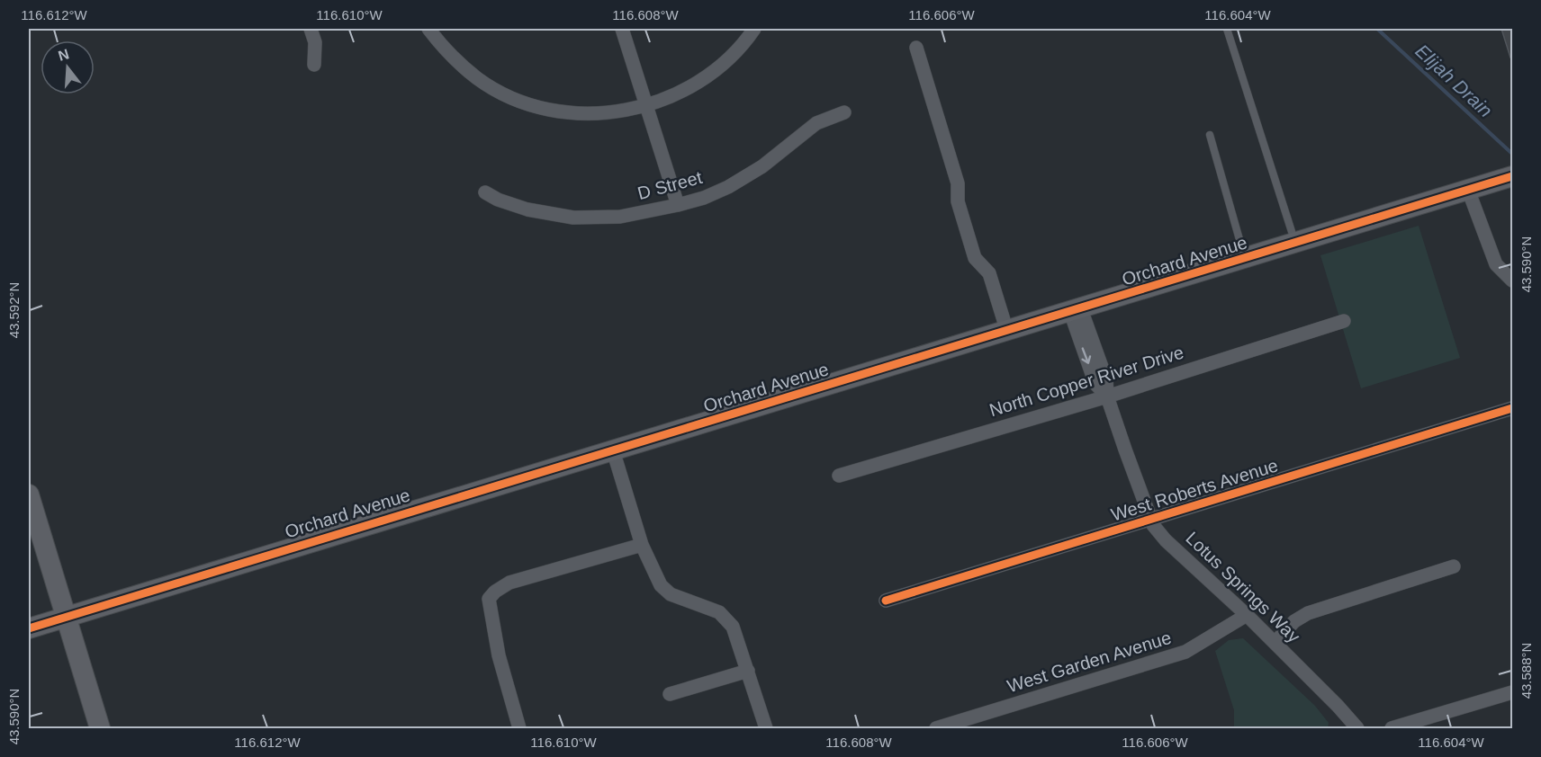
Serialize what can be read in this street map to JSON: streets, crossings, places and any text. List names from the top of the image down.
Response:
{
  "streets": {
    "street": [
      "D Street",
      "Orchard Avenue",
      "North Copper River Drive",
      "West Roberts Avenue",
      "Lotus Springs Way",
      "West Garden Avenue"
    ]
  },
  "crossings": [
    ["Orchard Avenue", "Lotus Springs Way"],
    ["North Copper River Drive", "Lotus Springs Way"],
    ["West Roberts Avenue", "Lotus Springs Way"],
    ["Lotus Springs Way", "West Garden Avenue"]
  ],
  "water": ["Elijah Drain"],
  "north": "top",
  "coordinates": [
    "116.612°W",
    "116.610°W",
    "116.608°W",
    "116.606°W",
    "116.604°W",
    "43.590°N",
    "43.592°N",
    "43.588°N"
  ]
}
